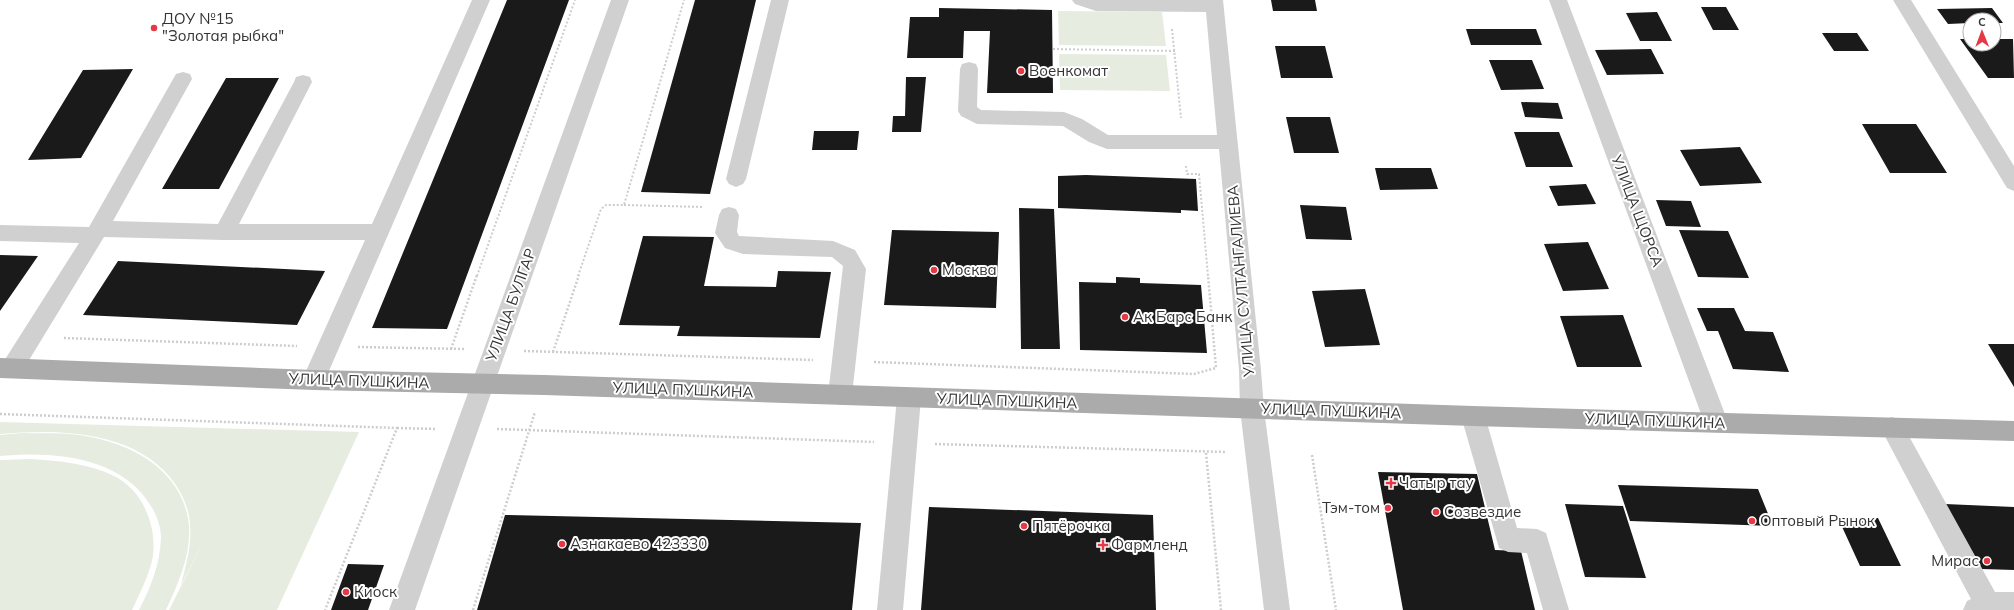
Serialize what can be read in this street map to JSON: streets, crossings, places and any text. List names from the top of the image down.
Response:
{
  "streets": {
    "main road": ["УЛИЦА ПУШКИНА"],
    "street": ["УЛИЦА ЩОРСА", "УЛИЦА СУЛТАНГАЛИЕВА", "УЛИЦА БУЛГАР"]
  },
  "crossings": [
    ["УЛИЦА ЩОРСА", "УЛИЦА ПУШКИНА"],
    ["УЛИЦА СУЛТАНГАЛИЕВА", "УЛИЦА ПУШКИНА"],
    ["УЛИЦА БУЛГАР", "УЛИЦА ПУШКИНА"]
  ],
  "places": {
    "other": [
      "ДОУ №15 \"Золотая рыбка\"",
      "Военкомат",
      "Москва",
      "Ак Барс Банк",
      "Тэм-том",
      "Созвездие",
      "Оптовый Рынок",
      "Пятёрочка",
      "Азнакаево 423330",
      "Мирас",
      "Киоск"
    ],
    "health": ["Чатыр тау", "Фармленд"]
  },
  "north": "top"
}
